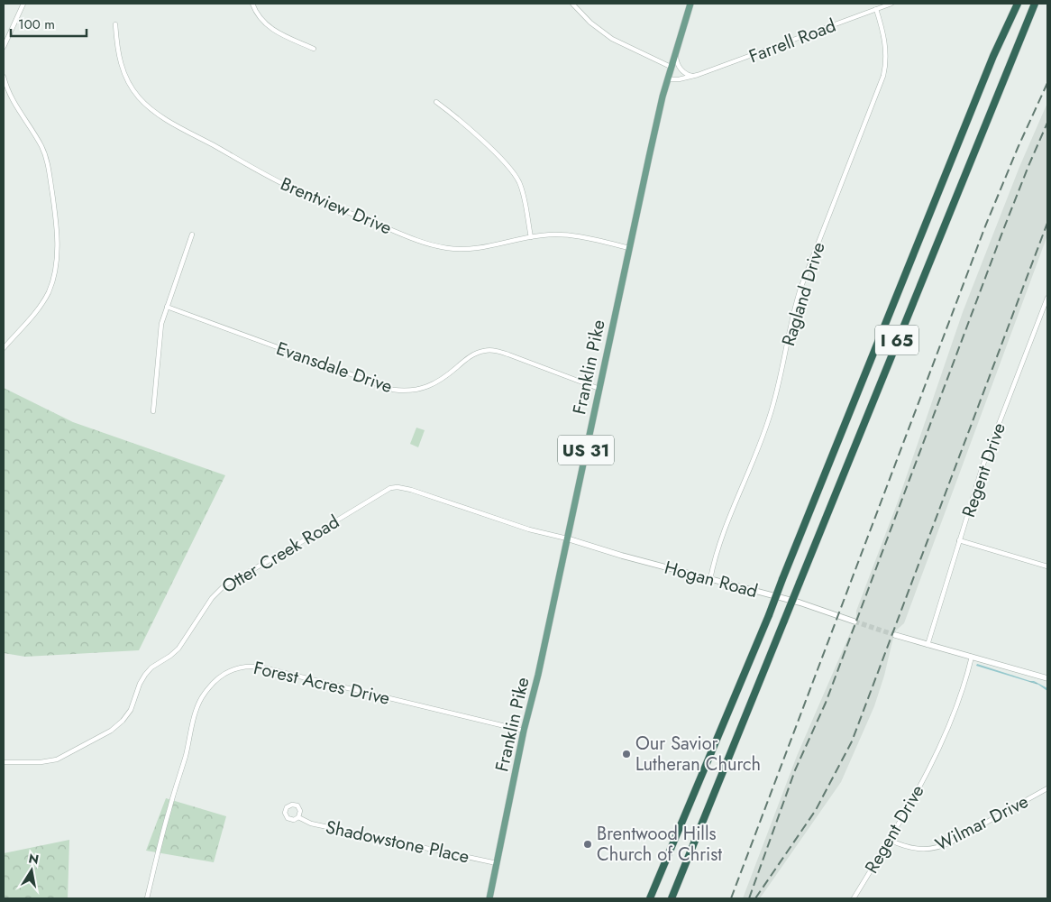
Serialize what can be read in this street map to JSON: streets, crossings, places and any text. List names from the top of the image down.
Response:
{
  "streets": {
    "highway": ["I 65"],
    "main road": ["Franklin Pike", "US 31"],
    "street": [
      "Farrell Road",
      "Brentview Drive",
      "Ragland Drive",
      "Evansdale Drive",
      "Regent Drive",
      "Otter Creek Road",
      "Hogan Road",
      "Forest Acres Drive",
      "Wilmar Drive",
      "Shadowstone Place"
    ]
  },
  "crossings": [
    ["Farrell Road", "Ragland Drive"],
    ["Farrell Road", "Franklin Pike"],
    ["Brentview Drive", "Franklin Pike"],
    ["Ragland Drive", "Hogan Road"],
    ["Evansdale Drive", "Franklin Pike"],
    ["Franklin Pike", "Otter Creek Road"],
    ["Franklin Pike", "Hogan Road"],
    ["Franklin Pike", "Forest Acres Drive"],
    ["Franklin Pike", "Shadowstone Place"],
    ["Regent Drive", "Wilmar Drive"],
    ["Otter Creek Road", "Hogan Road"]
  ],
  "places": ["Our Savior Lutheran Church", "Brentwood Hills Church of Christ"],
  "scale_bar": "100 m",
  "north": "top"
}
